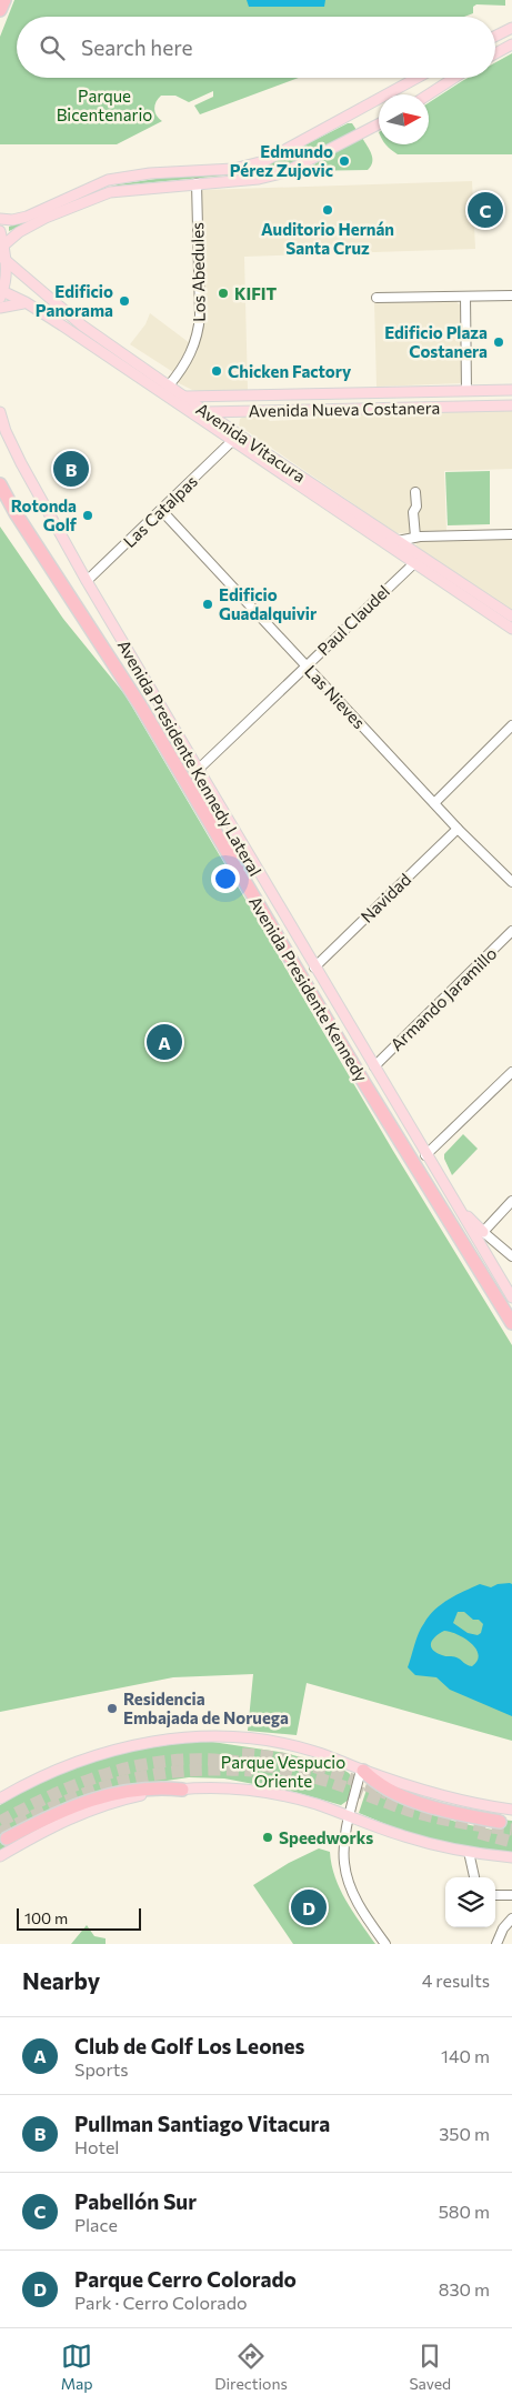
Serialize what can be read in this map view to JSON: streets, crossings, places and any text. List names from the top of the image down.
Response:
{
  "streets": {
    "highway": ["Avenida Presidente Kennedy"],
    "main road": ["Avenida Nueva Costanera", "Avenida Vitacura", "Avenida Presidente Kennedy Lateral"],
    "street": [
      "Los Abedules",
      "Las Catalpas",
      "Paul Claudel",
      "Las Nieves",
      "Navidad",
      "Armando Jaramillo"
    ]
  },
  "crossings": [
    ["Los Abedules", "Avenida Vitacura"],
    ["Avenida Nueva Costanera", "Avenida Vitacura"],
    ["Avenida Vitacura", "Las Catalpas"],
    ["Avenida Vitacura", "Paul Claudel"],
    ["Las Catalpas", "Las Nieves"],
    ["Las Catalpas", "Avenida Presidente Kennedy Lateral"],
    ["Paul Claudel", "Las Nieves"],
    ["Paul Claudel", "Avenida Presidente Kennedy Lateral"],
    ["Las Nieves", "Navidad"],
    ["Avenida Presidente Kennedy Lateral", "Navidad"],
    ["Avenida Presidente Kennedy Lateral", "Armando Jaramillo"]
  ],
  "parks": ["Parque Bicentenario", "Parque Vespucio Oriente"],
  "places": [
    "Edmundo Pérez Zujovic",
    "Auditorio Hernán Santa Cruz",
    "KIFIT",
    "Edificio Panorama",
    "Edificio Plaza Costanera",
    "Chicken Factory",
    "Rotonda Golf",
    "Edificio Guadalquivir",
    "Residencia Embajada de Noruega",
    "Speedworks"
  ],
  "scale_bar": "100 m",
  "north": "right",
  "page": {
    "search": "Search here",
    "pins": [
      "C",
      "B",
      "A",
      "D"
    ],
    "scale": "100 m",
    "heading": ["Nearby", "4 results"],
    "list": [
      {
        "mark": "A",
        "name": "Club de Golf Los Leones",
        "note": "Sports",
        "value": "140 m"
      },
      {
        "mark": "B",
        "name": "Pullman Santiago Vitacura",
        "note": "Hotel",
        "value": "350 m"
      },
      {
        "mark": "C",
        "name": "Pabellón Sur",
        "note": "Place",
        "value": "580 m"
      },
      {
        "mark": "D",
        "name": "Parque Cerro Colorado",
        "note": "Park · Cerro Colorado",
        "value": "830 m"
      }
    ],
    "nav": ["Map", "Directions", "Saved"]
  }
}
